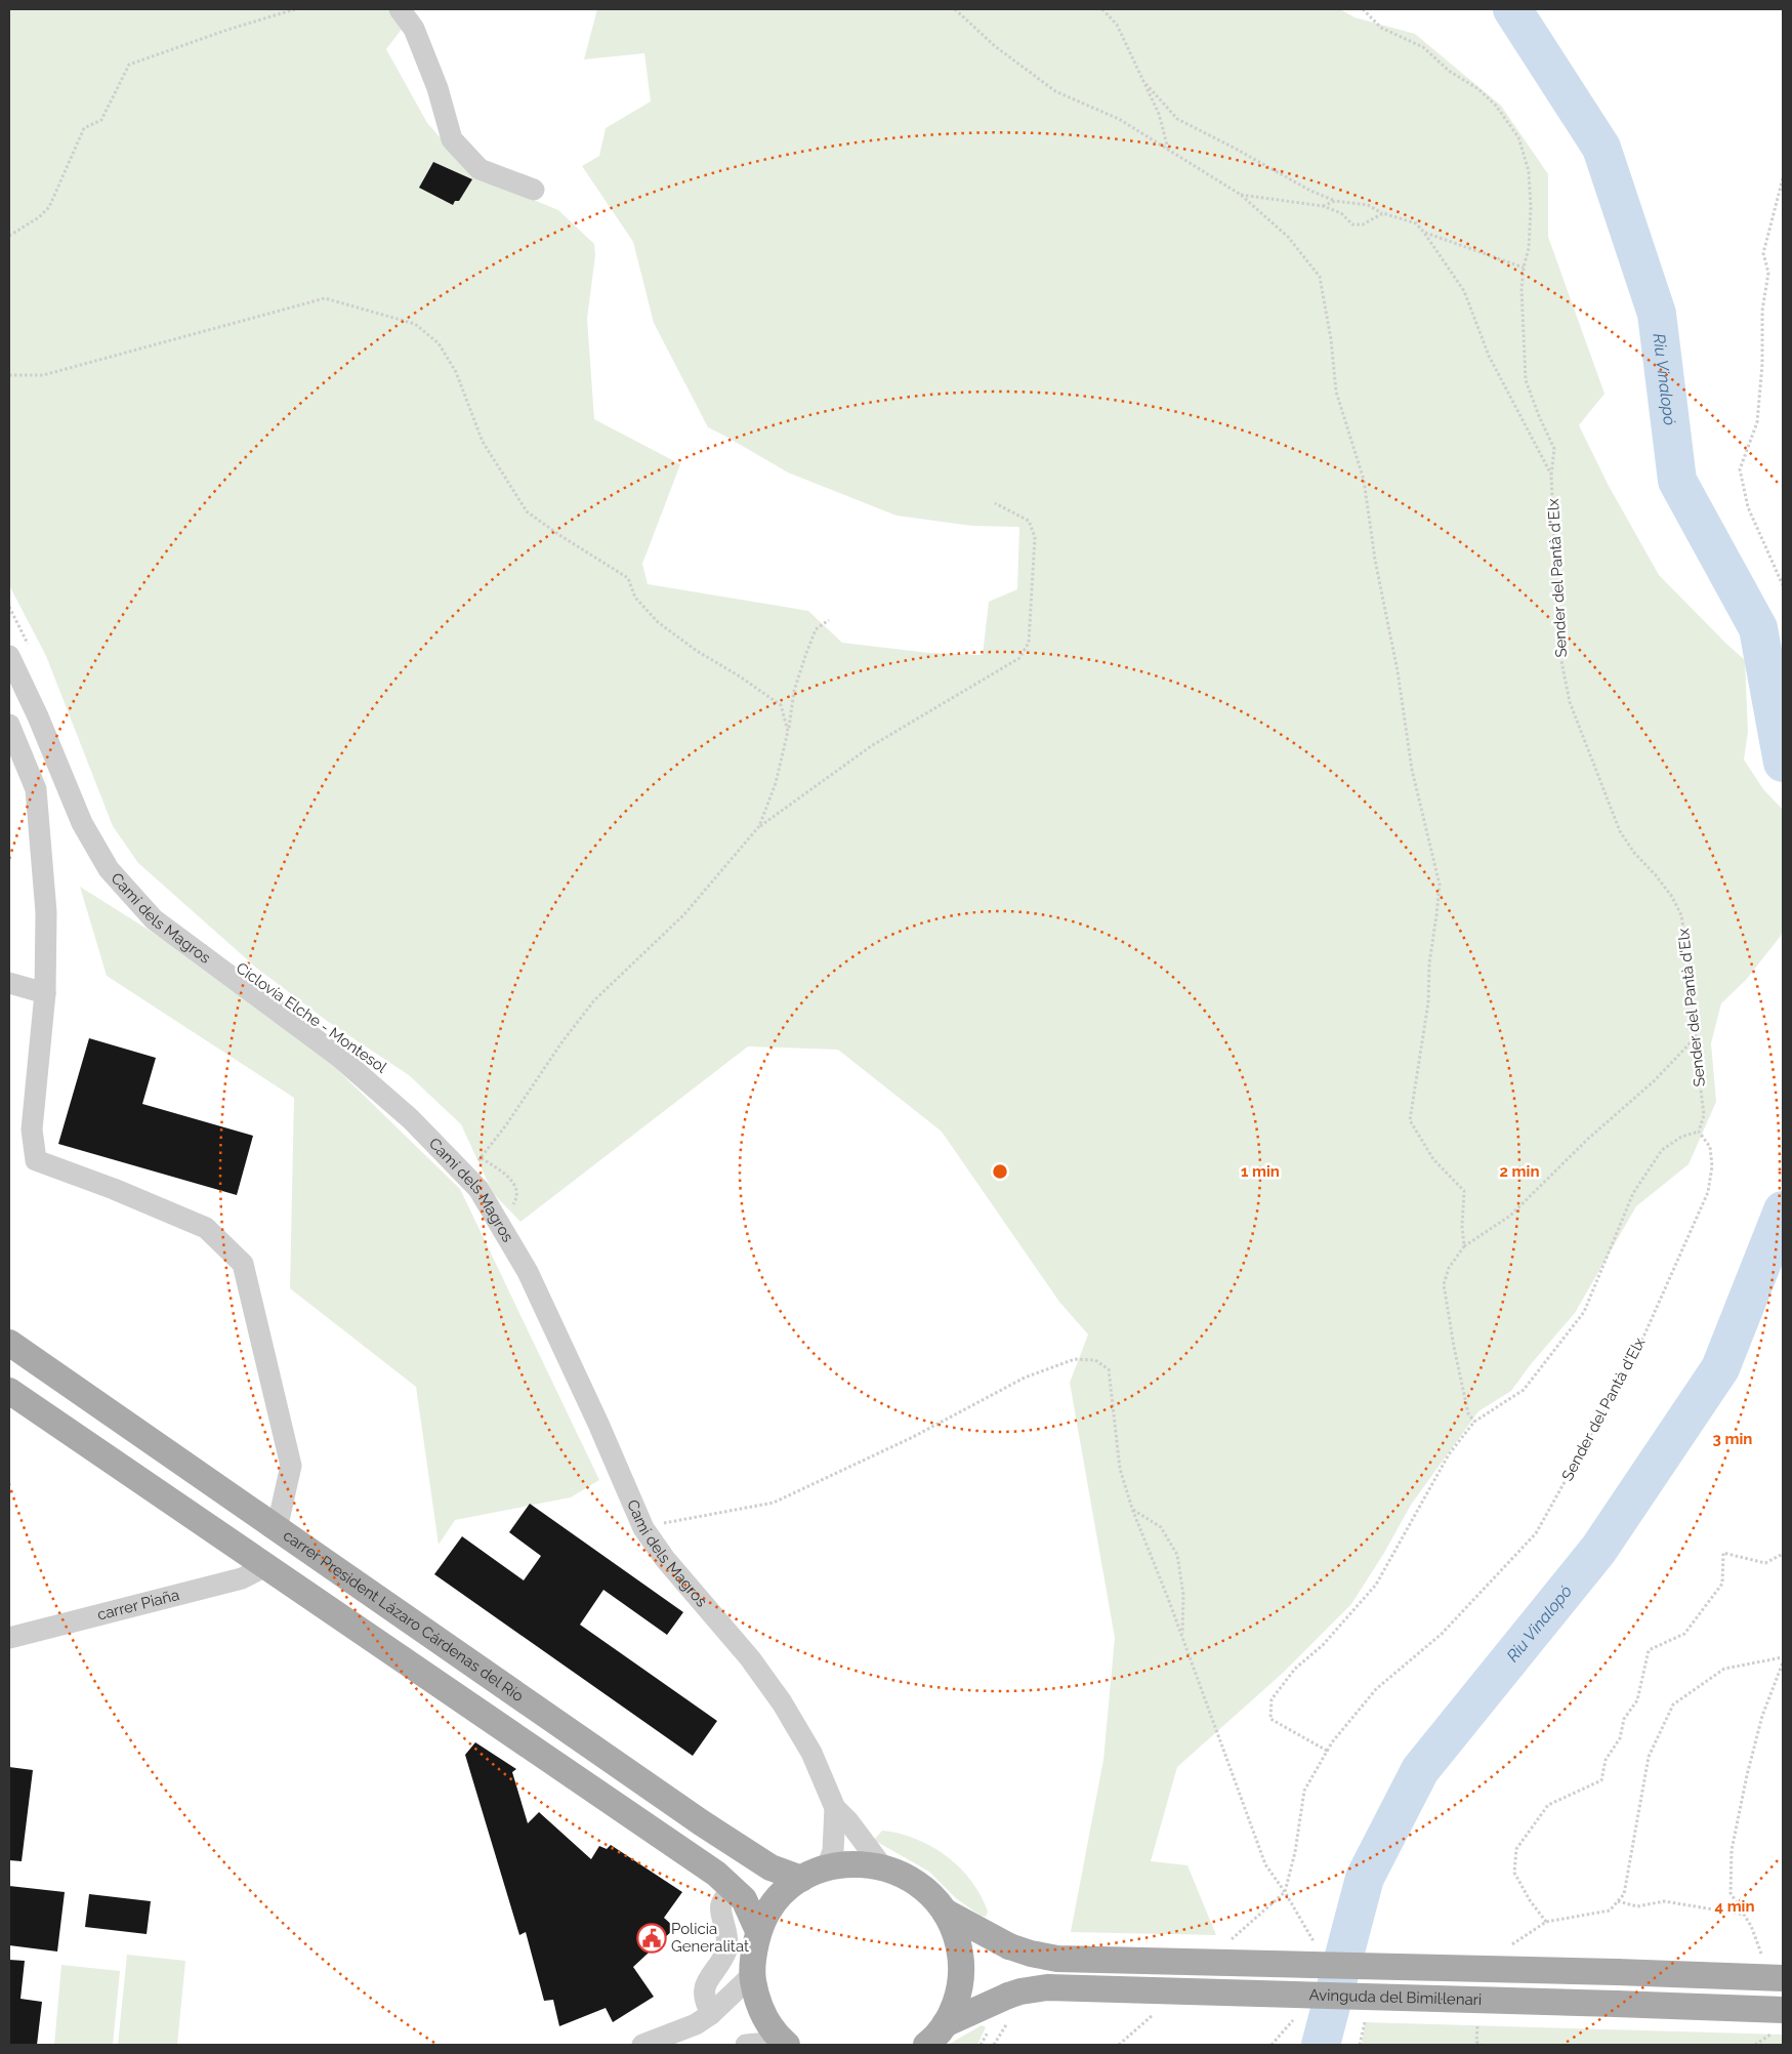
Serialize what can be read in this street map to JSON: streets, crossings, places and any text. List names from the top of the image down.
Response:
{
  "streets": {
    "main road": ["carrer President Lázaro Cárdenas del Río", "Avinguda del Bimil·lenari"],
    "street": ["Camí dels Magros", "carrer Piaña"],
    "path": ["Sender del Pantà d'Elx"]
  },
  "water": ["Riu Vinalopó"],
  "places": {
    "public building": ["Policia Generalitat"]
  },
  "rings": [
    "1 min",
    "2 min",
    "3 min",
    "4 min"
  ]
}
